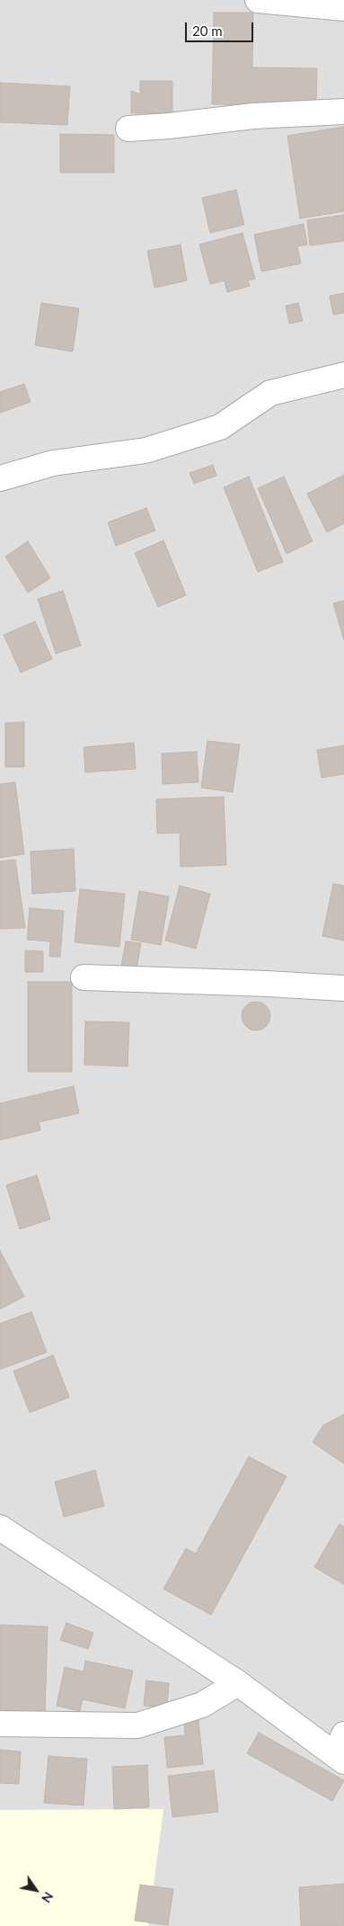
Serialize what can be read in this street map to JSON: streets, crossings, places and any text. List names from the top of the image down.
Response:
{
  "scale_bar": "20 m",
  "north": "bottom right"
}
